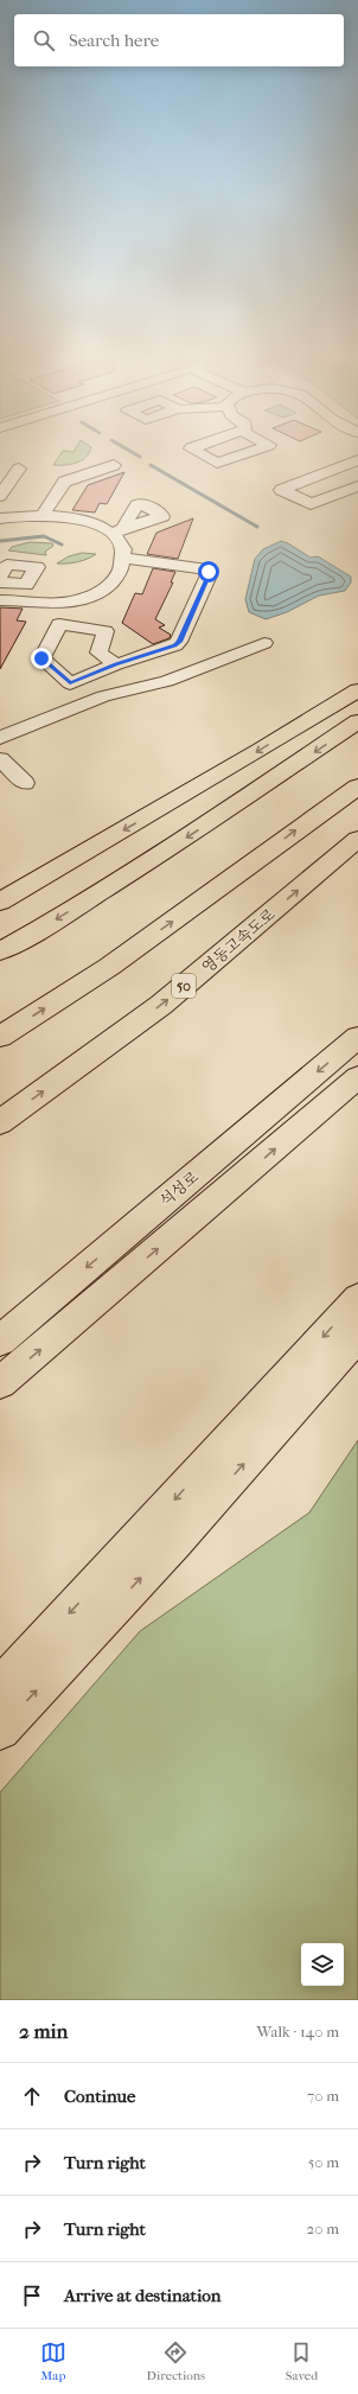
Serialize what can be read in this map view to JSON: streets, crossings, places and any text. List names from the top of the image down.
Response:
{
  "streets": {
    "highway": ["영동고속도로", "50", "석성로"]
  },
  "page": {
    "search": "Search here",
    "heading": ["2 min", "Walk · 140 m"],
    "list": [
      ["Continue", "70 m"],
      ["Turn right", "50 m"],
      ["Turn right", "20 m"],
      "Arrive at destination"
    ],
    "nav": ["Map", "Directions", "Saved"]
  }
}
